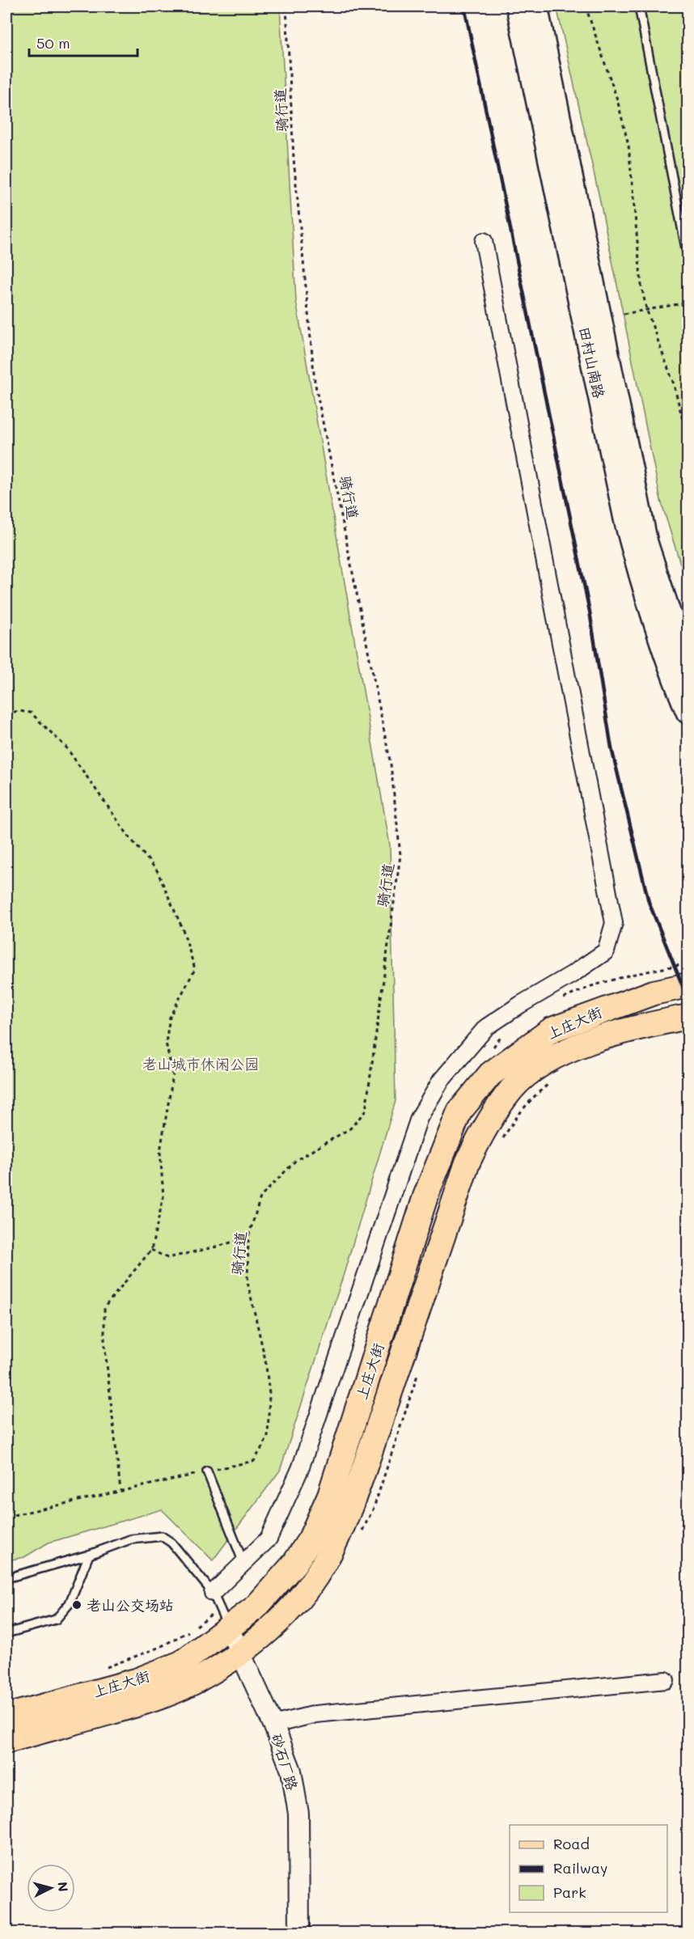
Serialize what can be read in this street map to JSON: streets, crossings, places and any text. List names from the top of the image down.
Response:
{
  "streets": {
    "main road": ["田村山南路", "上庄大街"],
    "street": ["砂石厂路"],
    "path": ["骑行道"]
  },
  "crossings": [
    ["上庄大街", "砂石厂路"]
  ],
  "parks": ["老山城市休闲公园"],
  "places": ["老山公交场站"],
  "legend": ["Road", "Railway", "Park"],
  "scale_bar": "50 m",
  "north": "right"
}
